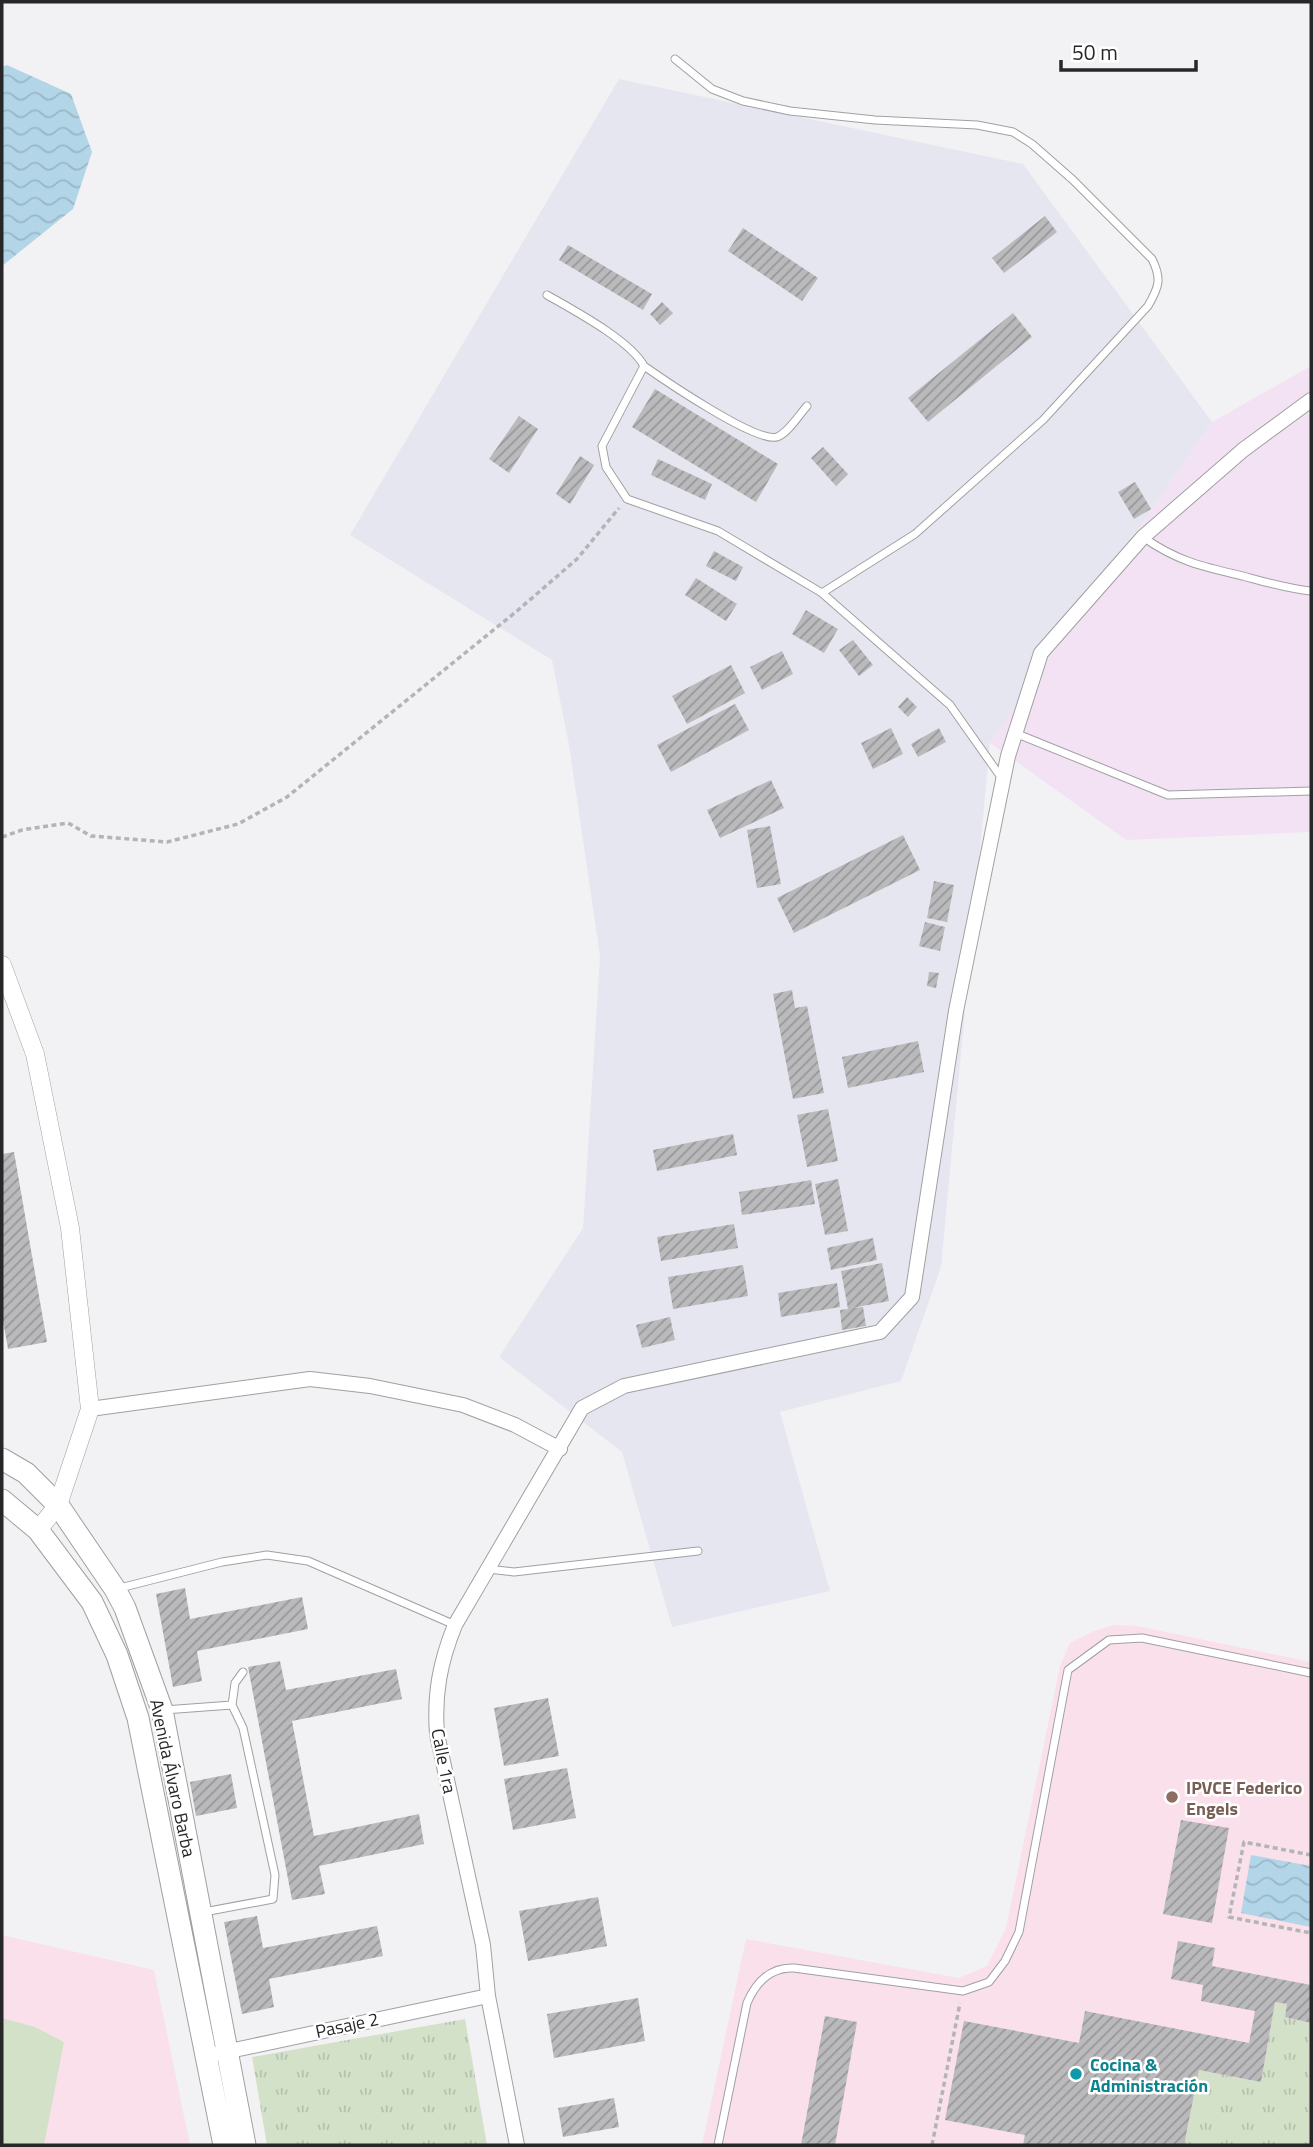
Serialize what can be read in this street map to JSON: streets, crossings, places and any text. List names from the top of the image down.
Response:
{
  "streets": {
    "main road": ["Avenida Álvaro Barba"],
    "street": ["Calle 1ra", "Pasaje 2"]
  },
  "crossings": [
    ["Calle 1ra", "Pasaje 2"],
    ["Avenida Álvaro Barba", "Pasaje 2"]
  ],
  "places": ["IPVCE Federico Engels", "Cocina & Administración"],
  "scale_bar": "50 m"
}
